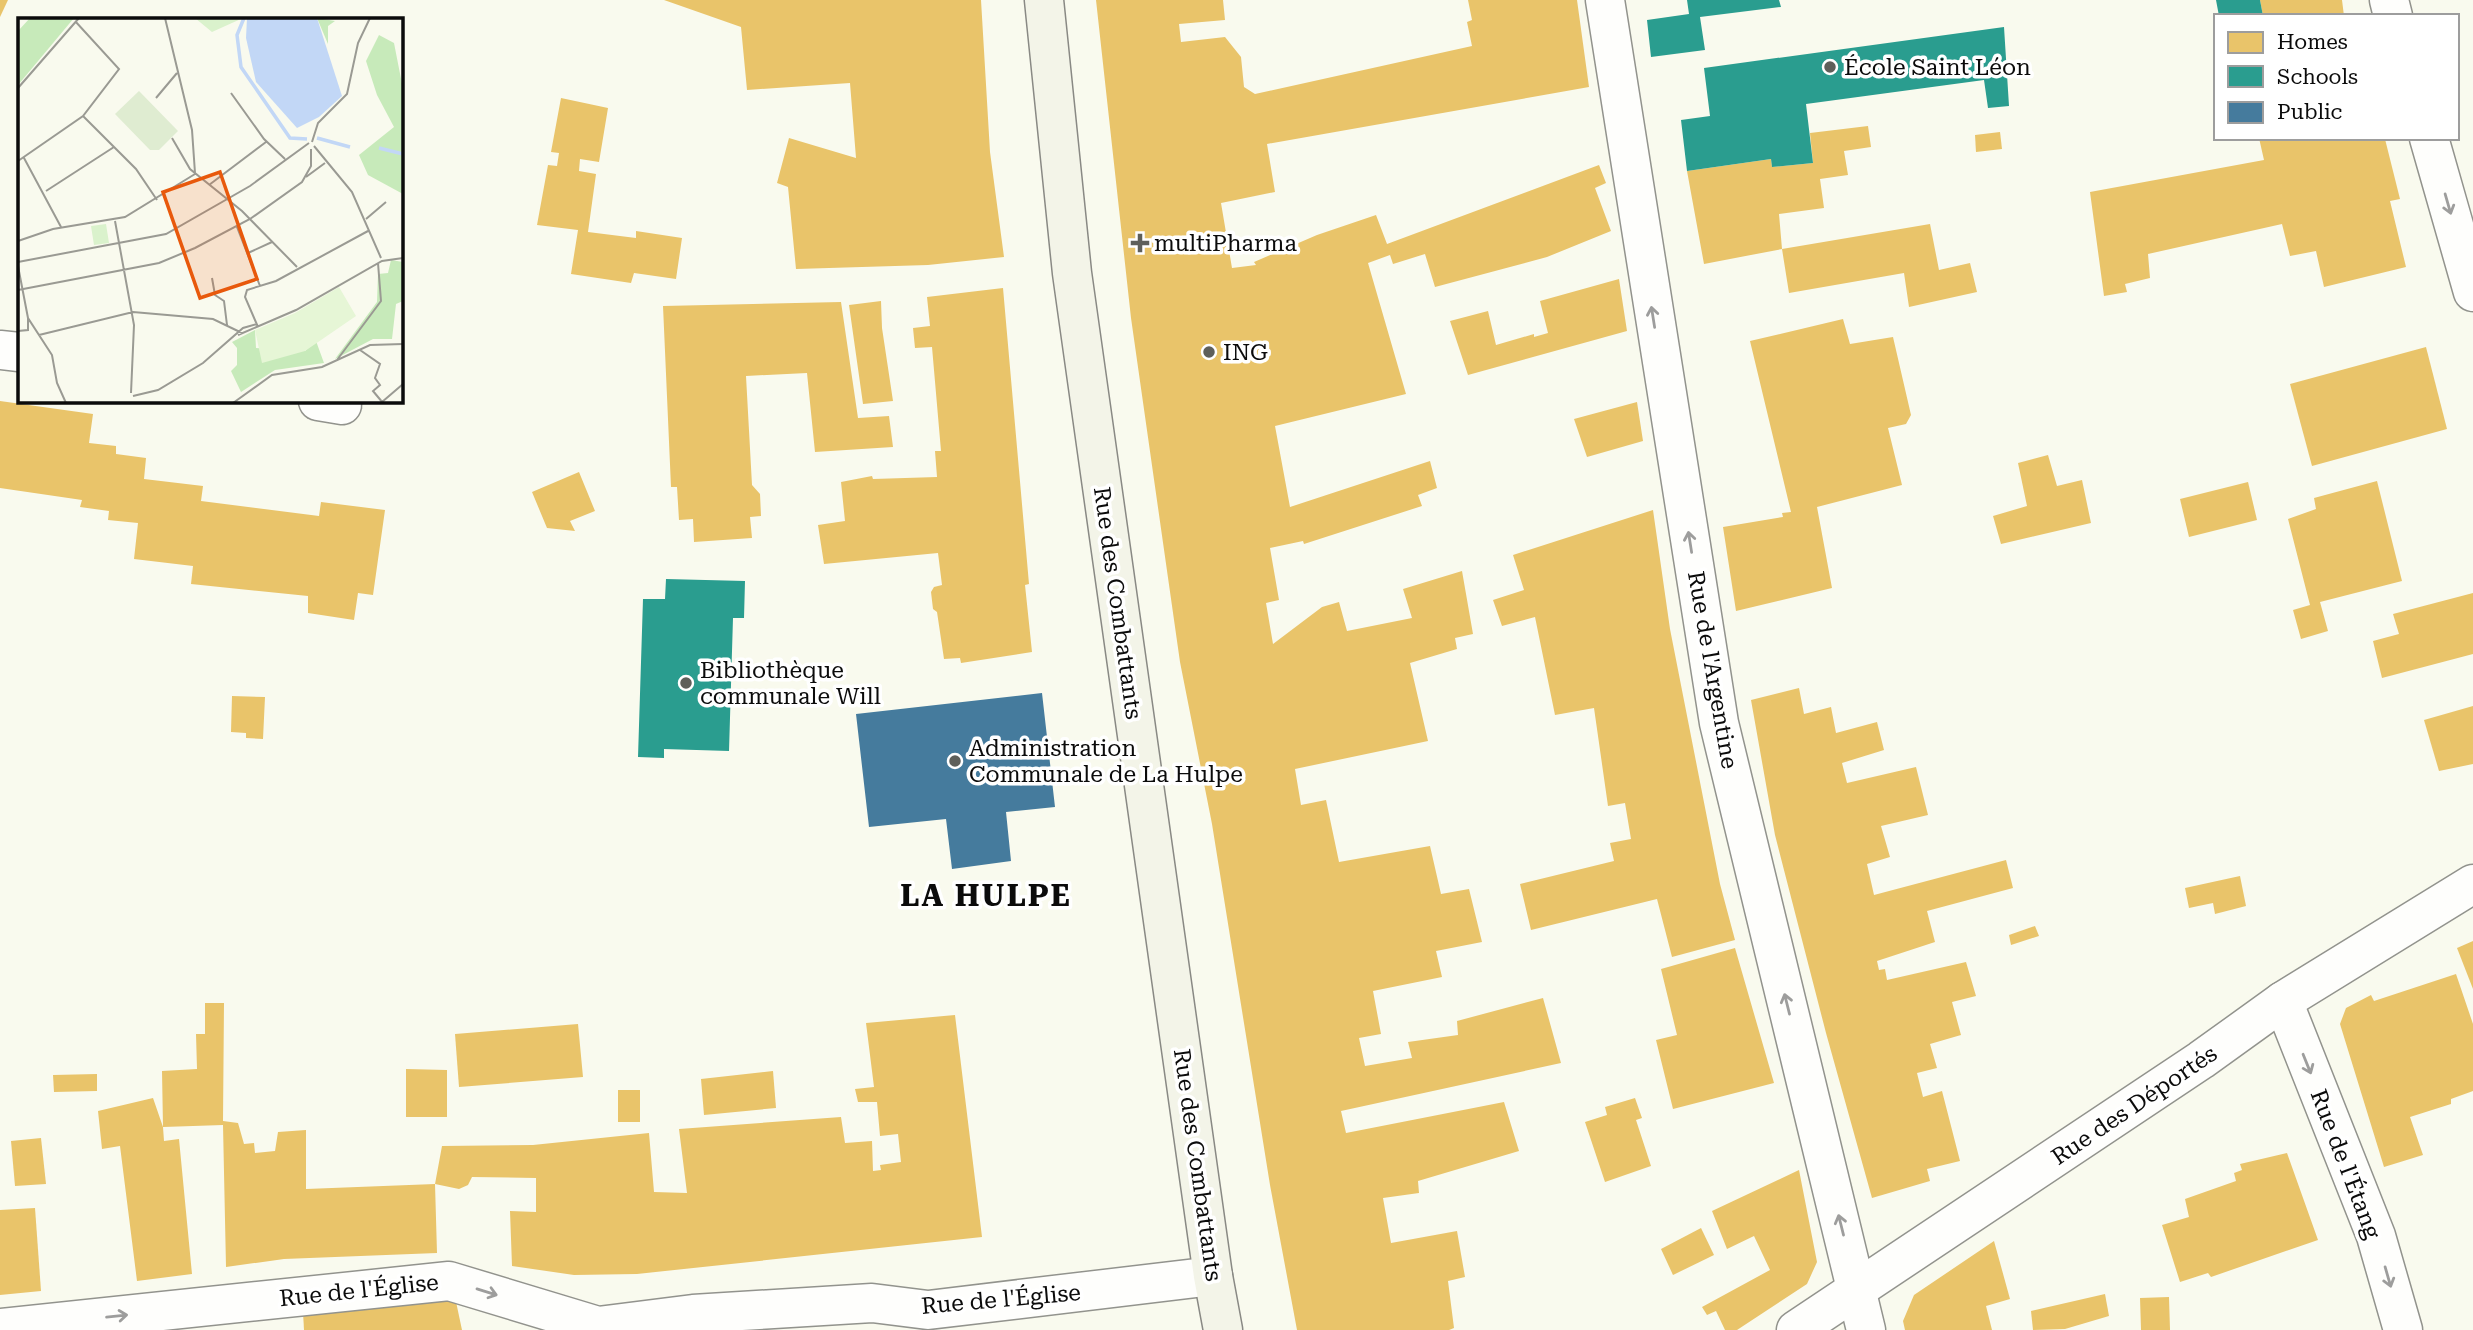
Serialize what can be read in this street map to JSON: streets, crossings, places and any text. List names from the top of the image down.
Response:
{
  "streets": {
    "main road": ["Rue des Combattants"],
    "street": [
      "Rue de l'Argentine",
      "Rue des Déportés",
      "Rue de l'Étang",
      "Rue de l'Église"
    ]
  },
  "crossings": [
    ["Rue des Combattants", "Rue de l'Église"],
    ["Rue de l'Argentine", "Rue des Déportés"],
    ["Rue des Déportés", "Rue de l'Étang"]
  ],
  "one_way": ["Rue de l'Argentine", "Rue de l'Étang", "Rue de l'Église"],
  "districts": ["LA HULPE"],
  "places": {
    "other": [
      "École Saint Léon",
      "ING",
      "Bibliothèque communale Will",
      "Administration Communale de La Hulpe"
    ],
    "health": ["multiPharma"]
  },
  "legend": ["Homes", "Schools", "Public"]
}
